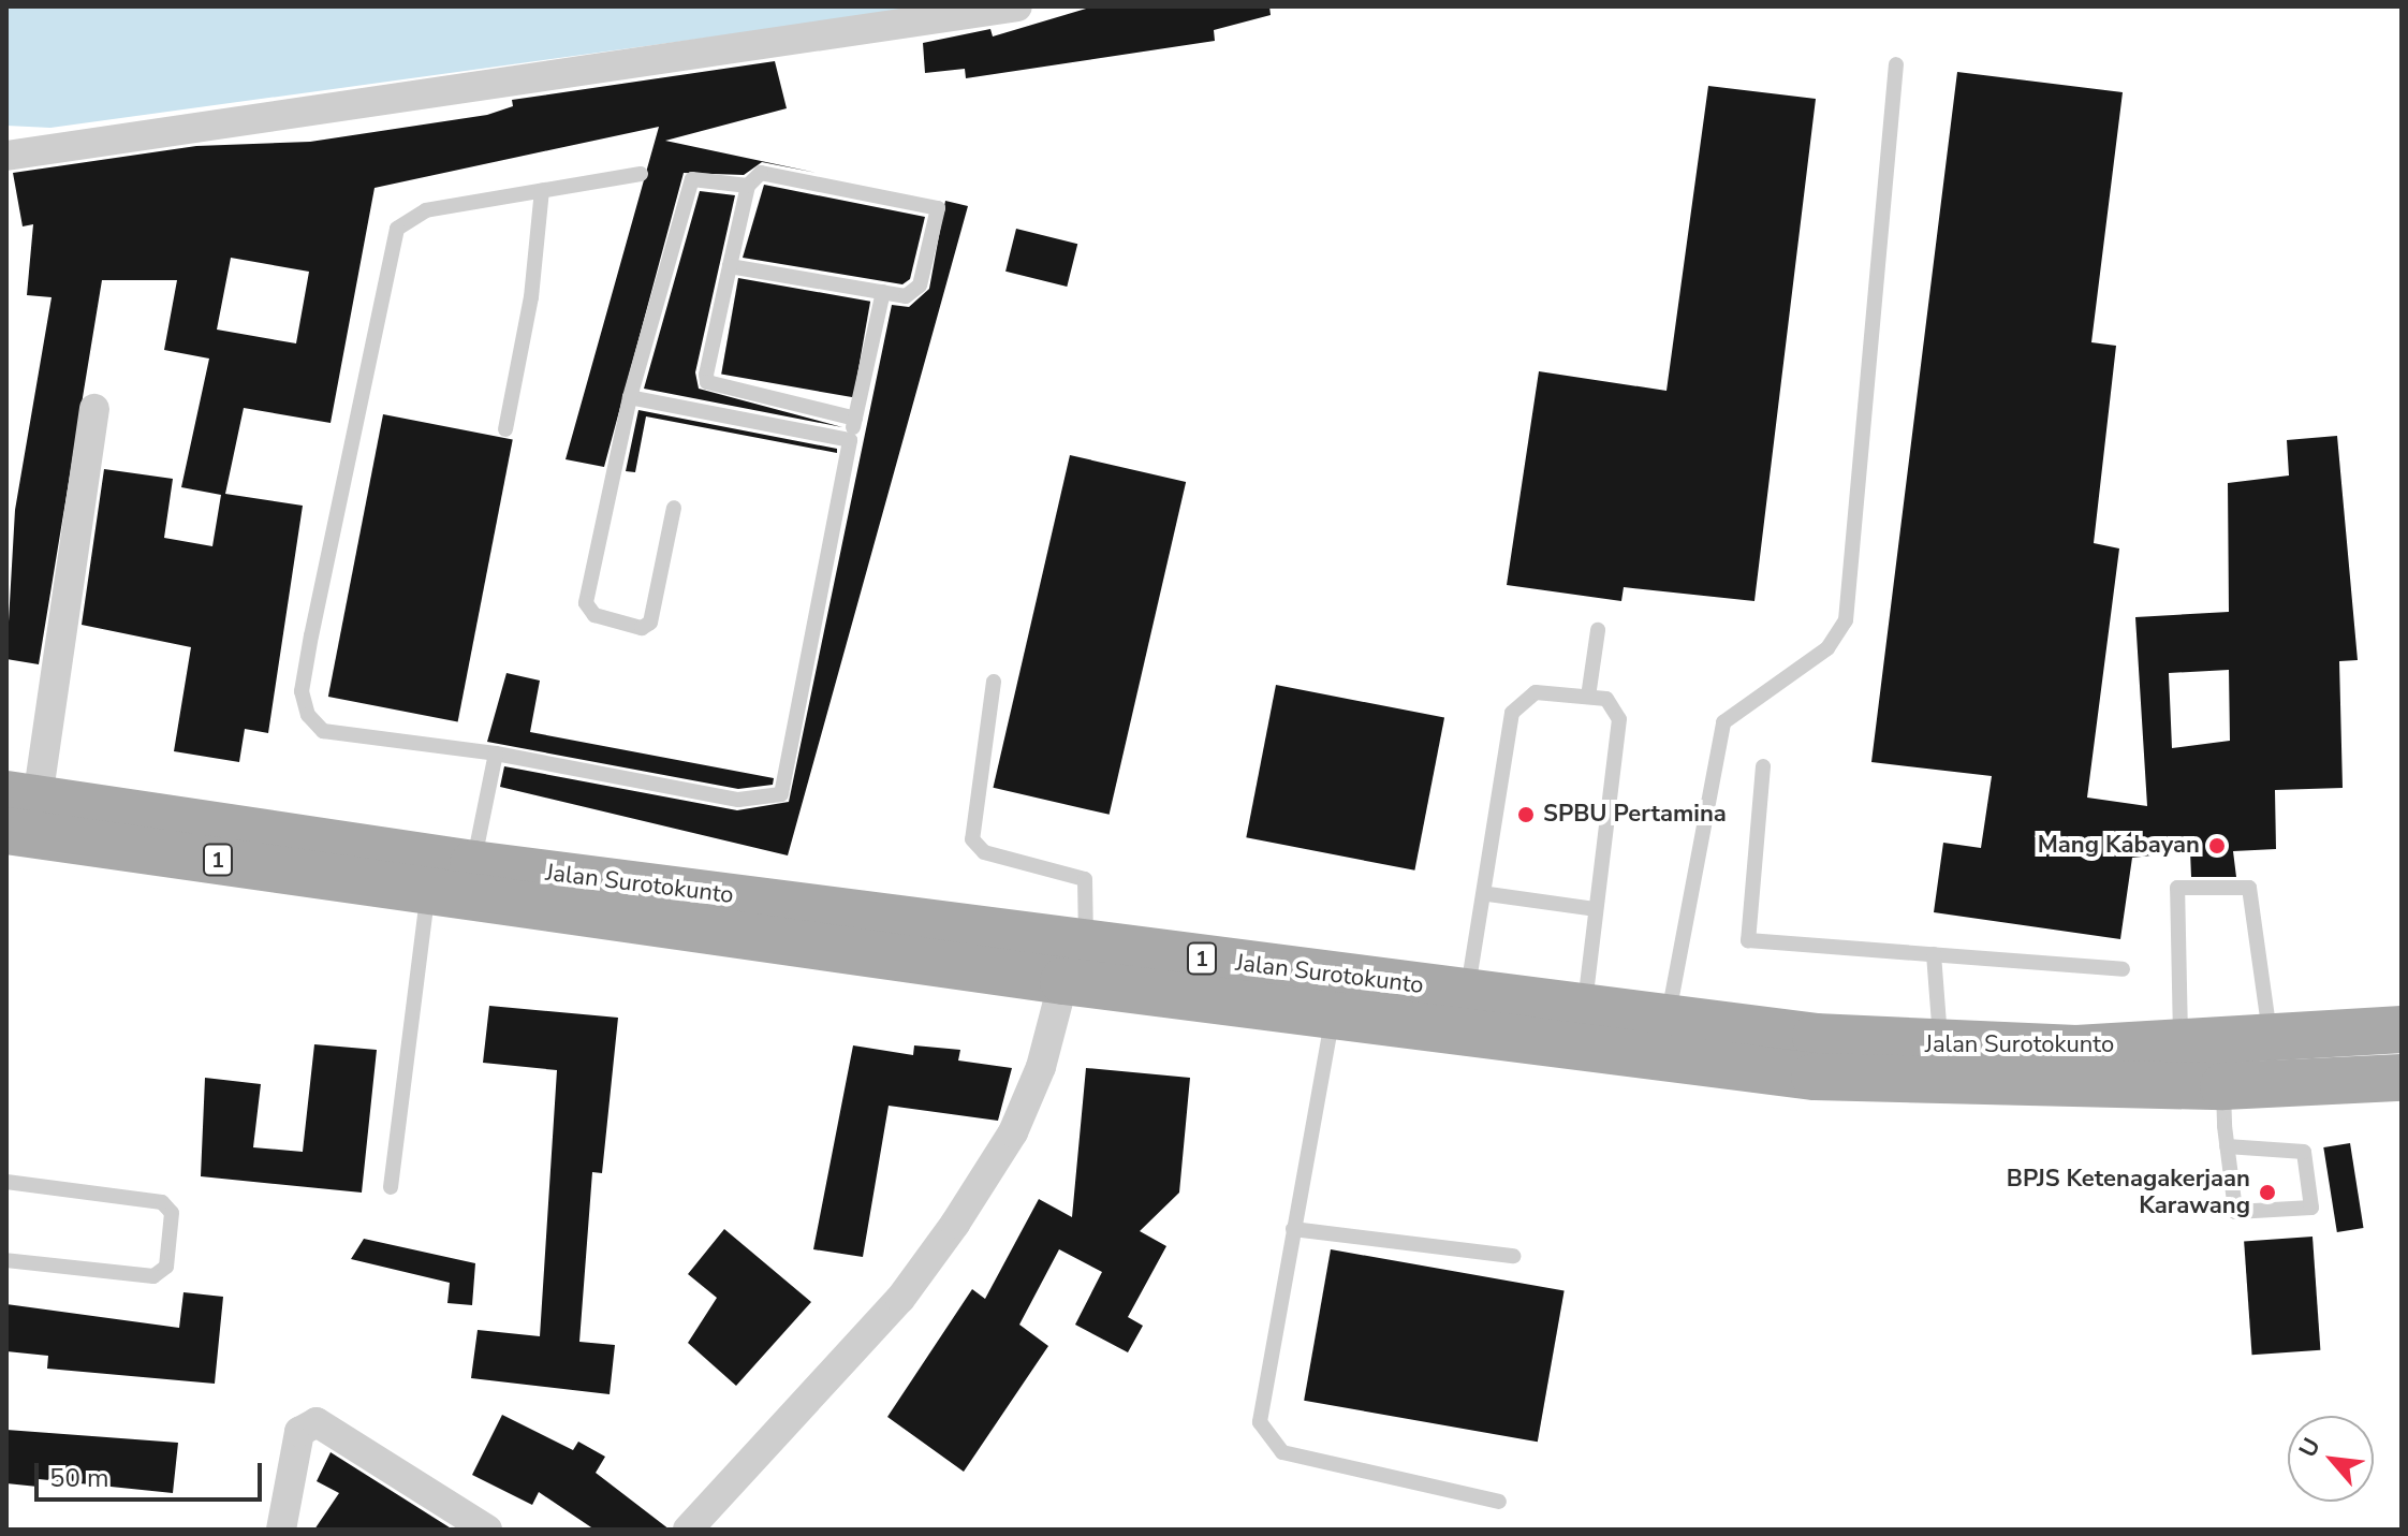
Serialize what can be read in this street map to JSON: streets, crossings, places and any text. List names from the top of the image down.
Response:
{
  "streets": {
    "main road": ["1", "Jalan Surotokunto"]
  },
  "places": ["SPBU Pertamina", "Mang Kabayan", "BPJS Ketenagakerjaan Karawang"],
  "scale_bar": "50 m",
  "north": "top left"
}
